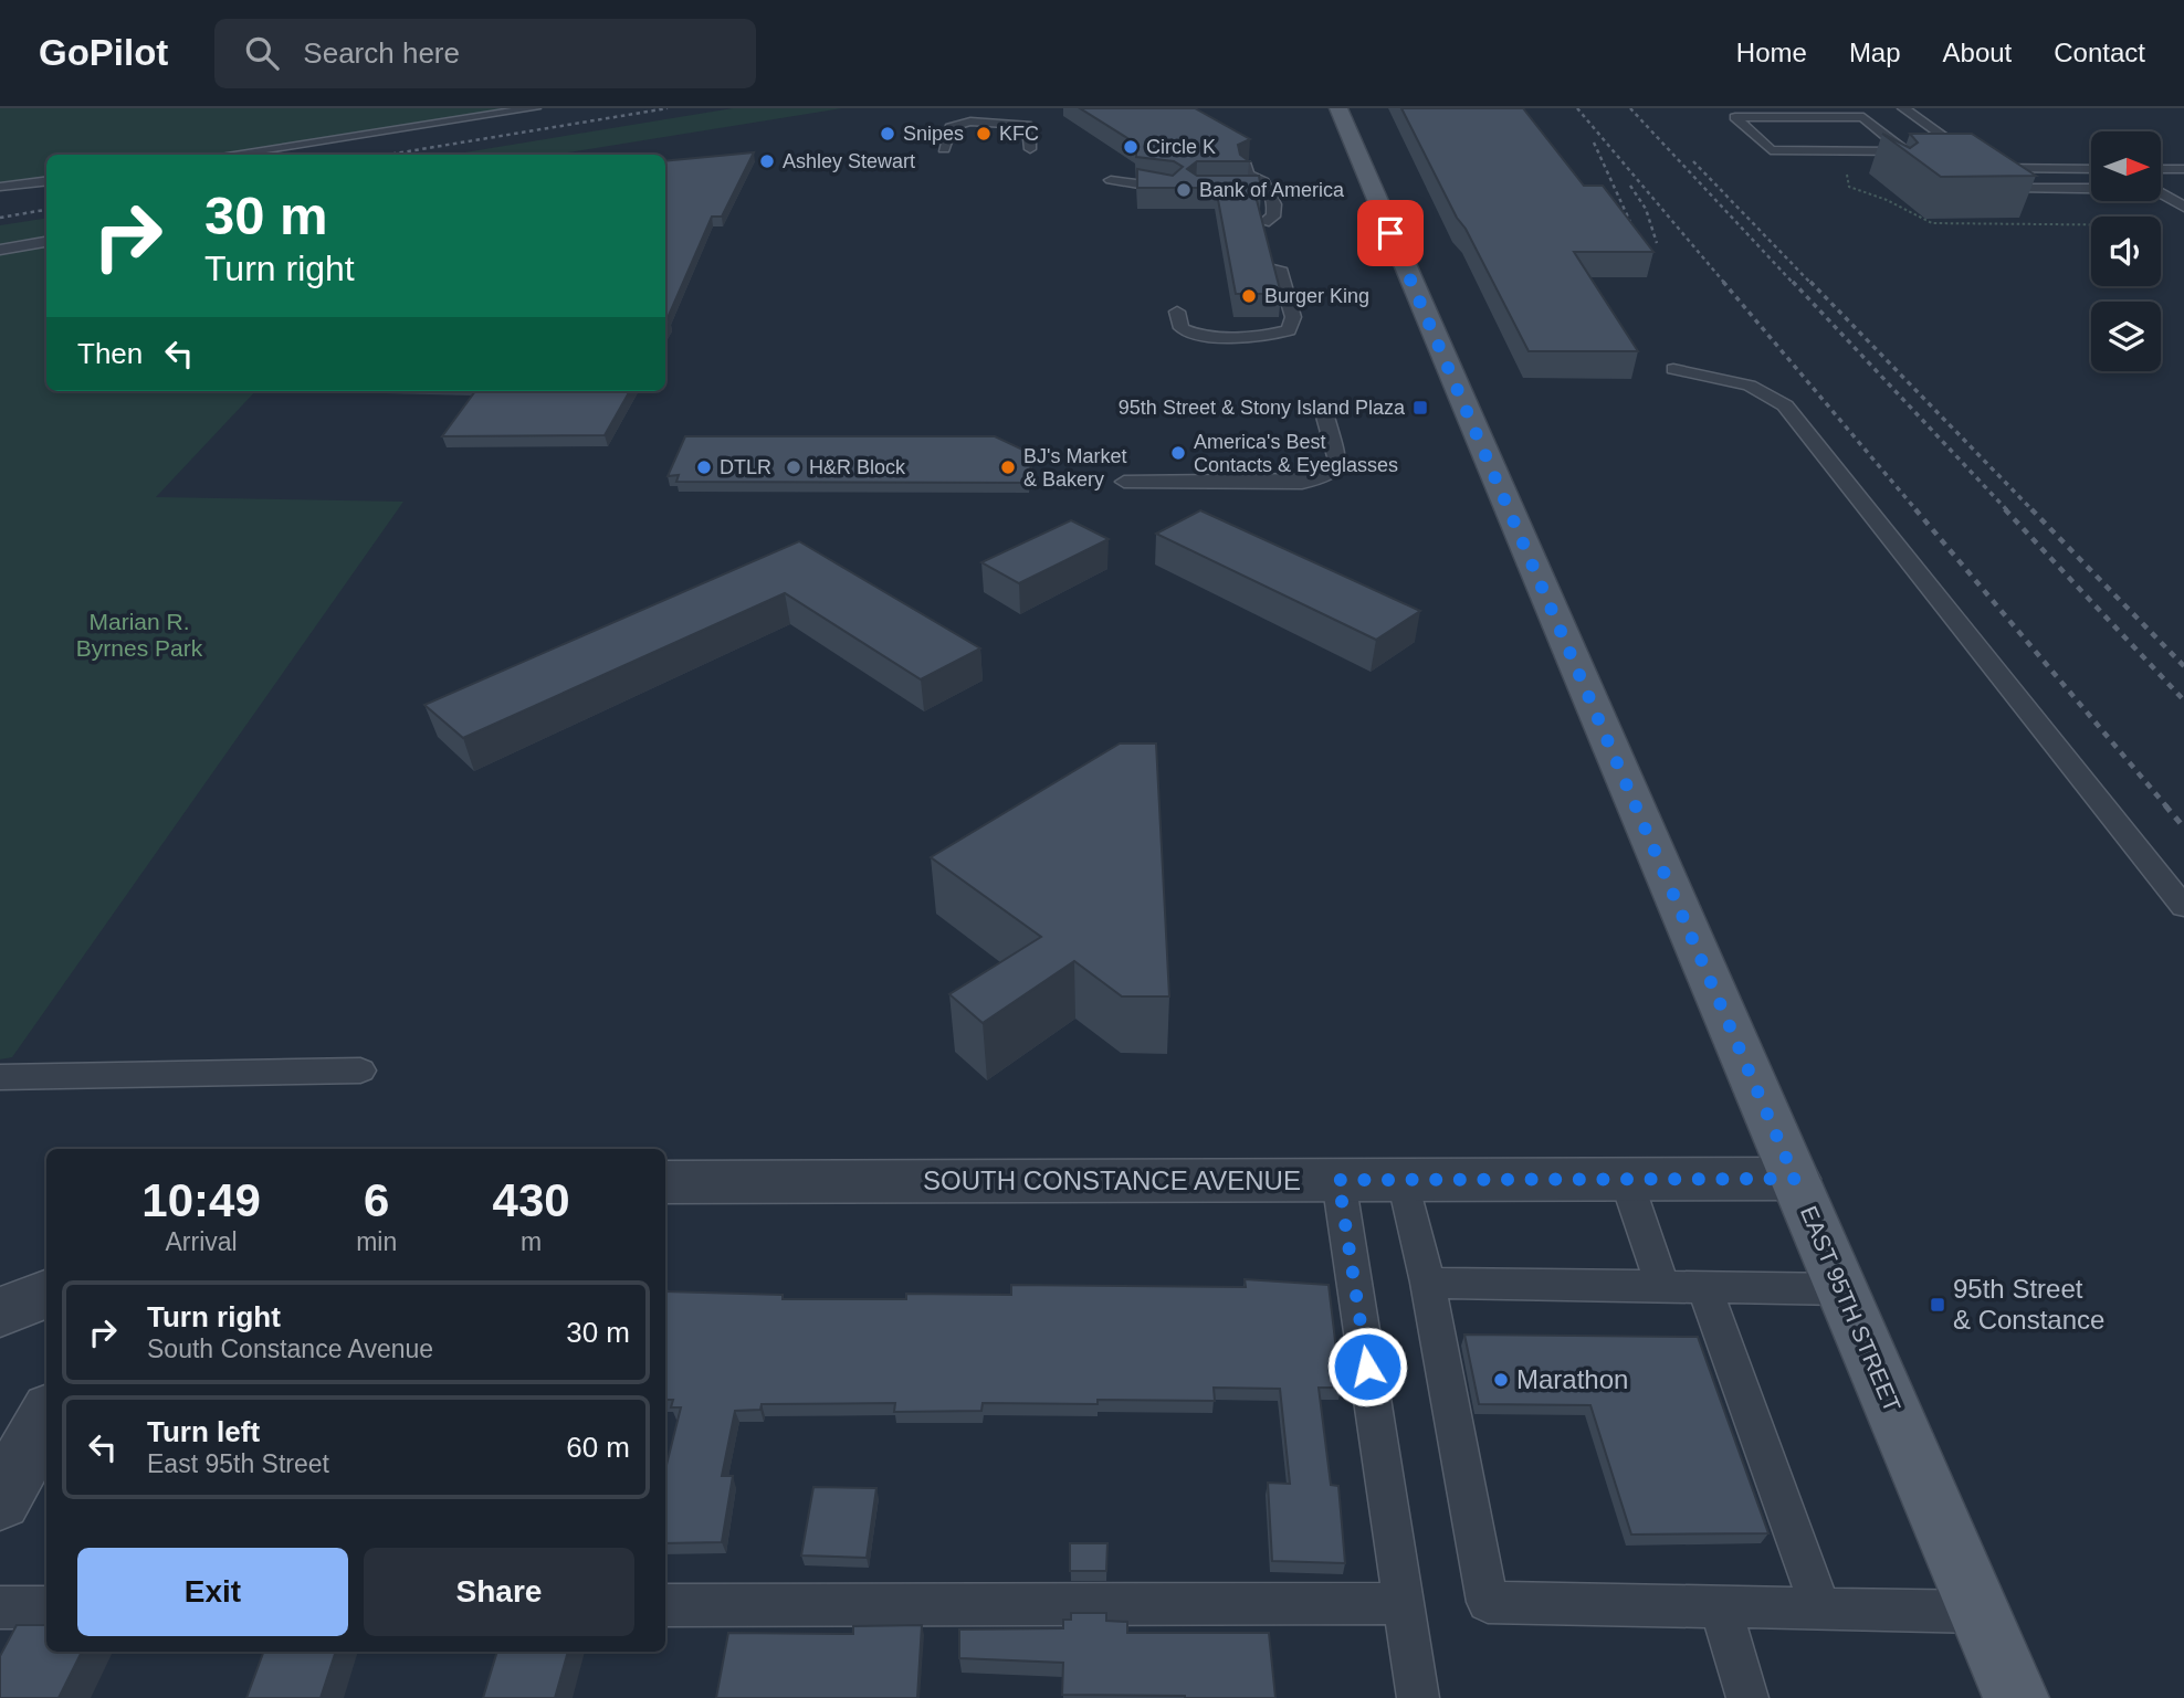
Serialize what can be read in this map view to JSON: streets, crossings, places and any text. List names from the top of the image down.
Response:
{
  "streets": {
    "main road": ["EAST 95TH STREET"],
    "street": ["SOUTH CONSTANCE AVENUE"]
  },
  "crossings": [
    ["SOUTH CONSTANCE AVENUE", "EAST 95TH STREET"]
  ],
  "parks": ["Marian R. Byrnes Park"],
  "places": {
    "other": [
      "Snipes",
      "KFC",
      "Circle K",
      "Ashley Stewart",
      "Bank of America",
      "Burger King",
      "America's Best Contacts & Eyeglasses",
      "DTLR",
      "H&R Block",
      "BJ's Market & Bakery",
      "Marathon"
    ],
    "transit": ["95th Street & Stony Island Plaza", "95th Street & Constance"]
  },
  "north": "right",
  "page": {
    "header": "GoPilot",
    "search": "Search here",
    "nav": [
      "Home",
      "Map",
      "About",
      "Contact"
    ],
    "turn": ["30 m", "Turn right"],
    "then": "Then",
    "eta": [
      "10:49",
      "Arrival",
      "6",
      "min",
      "430",
      "m"
    ],
    "list": [
      {
        "name": "Turn right",
        "note": "South Constance Avenue",
        "value": "30 m"
      },
      {
        "name": "Turn left",
        "note": "East 95th Street",
        "value": "60 m"
      }
    ],
    "buttons": ["Exit", "Share"]
  }
}
